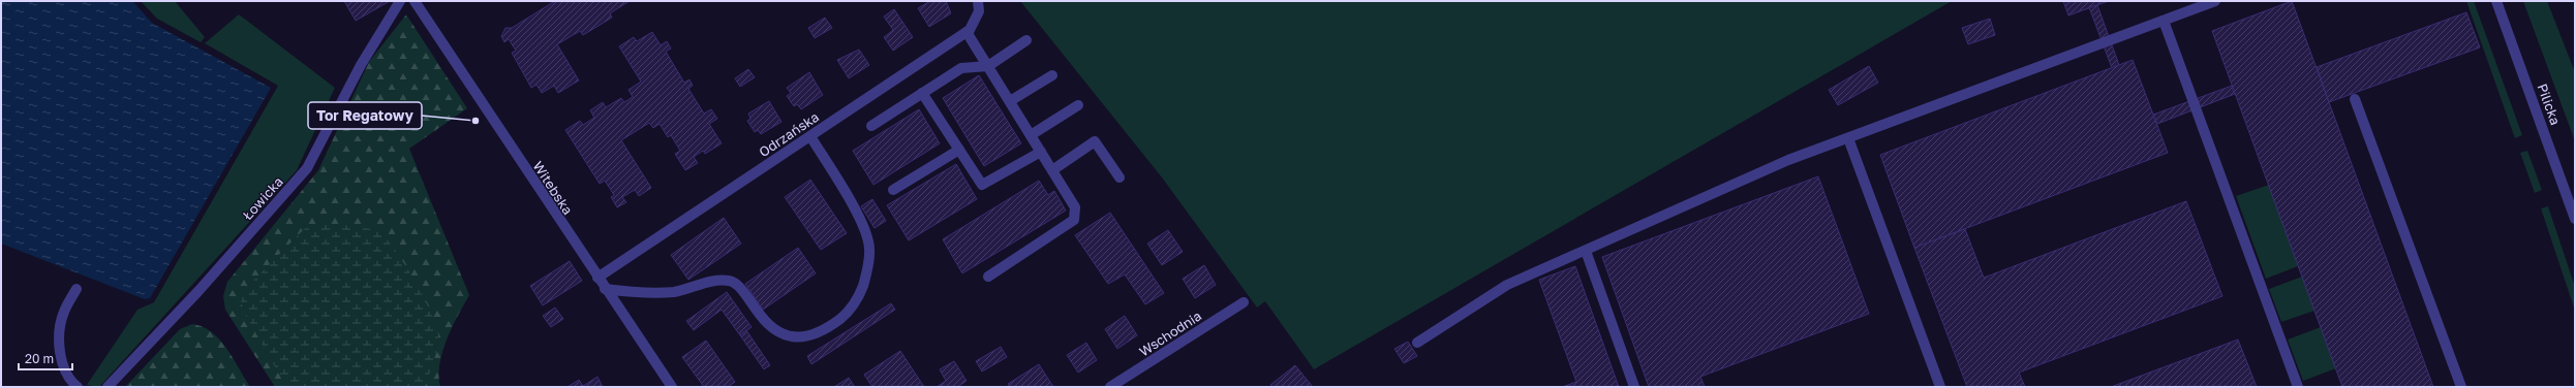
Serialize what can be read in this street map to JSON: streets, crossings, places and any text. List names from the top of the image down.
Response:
{
  "streets": {
    "street": [
      "Pilicka",
      "Odrzańska",
      "Witebska",
      "Łowicka",
      "Wschodnia"
    ]
  },
  "crossings": [
    ["Odrzańska", "Witebska"]
  ],
  "places": ["Tor Regatowy"],
  "scale_bar": "20 m"
}
